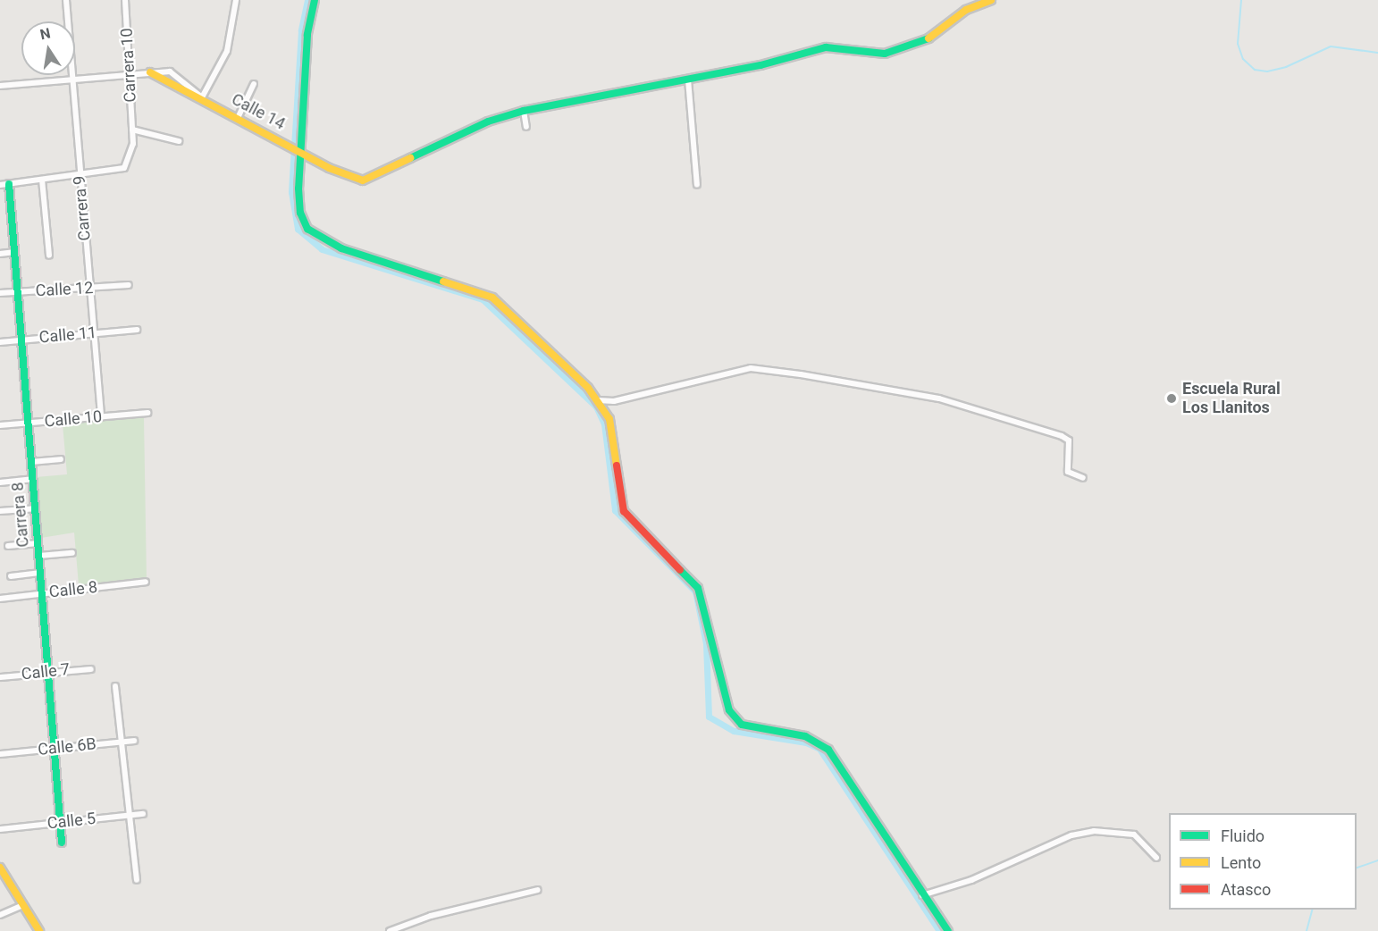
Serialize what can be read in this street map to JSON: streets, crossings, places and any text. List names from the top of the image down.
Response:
{
  "streets": {
    "street": [
      "Carrera 10",
      "Calle 14",
      "Carrera 9",
      "Calle 12",
      "Calle 11",
      "Calle 10",
      "Carrera 8",
      "Calle 8",
      "Calle 7",
      "Calle 6B",
      "Calle 5"
    ]
  },
  "crossings": [
    ["Carrera 10", "Calle 14"],
    ["Carrera 10", "Carrera 9"],
    ["Calle 14", "Carrera 9"],
    ["Carrera 9", "Calle 12"],
    ["Carrera 9", "Calle 11"],
    ["Carrera 9", "Calle 10"],
    ["Calle 12", "Carrera 8"],
    ["Calle 11", "Carrera 8"],
    ["Calle 10", "Carrera 8"],
    ["Carrera 8", "Calle 8"],
    ["Carrera 8", "Calle 7"],
    ["Carrera 8", "Calle 6B"],
    ["Carrera 8", "Calle 5"]
  ],
  "places": ["Escuela Rural Los Llanitos"],
  "legend": ["Fluido", "Lento", "Atasco"],
  "north": "top"
}
